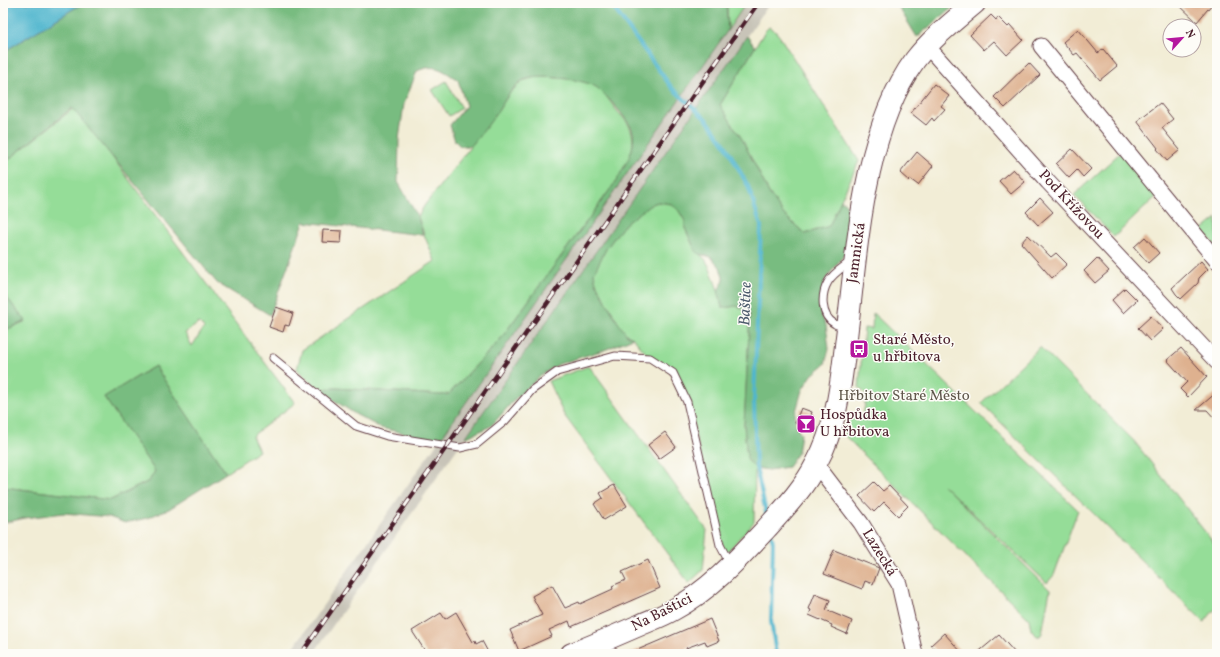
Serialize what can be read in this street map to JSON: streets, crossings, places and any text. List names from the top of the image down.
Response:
{
  "streets": {
    "main road": ["Jamnická", "Na Baštici"],
    "street": ["Pod Křížovou", "Lazecká"]
  },
  "crossings": [
    ["Pod Křížovou", "Jamnická"],
    ["Jamnická", "Lazecká"],
    ["Jamnická", "Na Baštici"]
  ],
  "water": ["Baštice"],
  "parks": ["Hřbitov Staré Město"],
  "places": {
    "bus stop": ["Staré Město, u hřbitova"],
    "bar": ["Hospůdka U hřbitova"]
  },
  "north": "top right"
}
